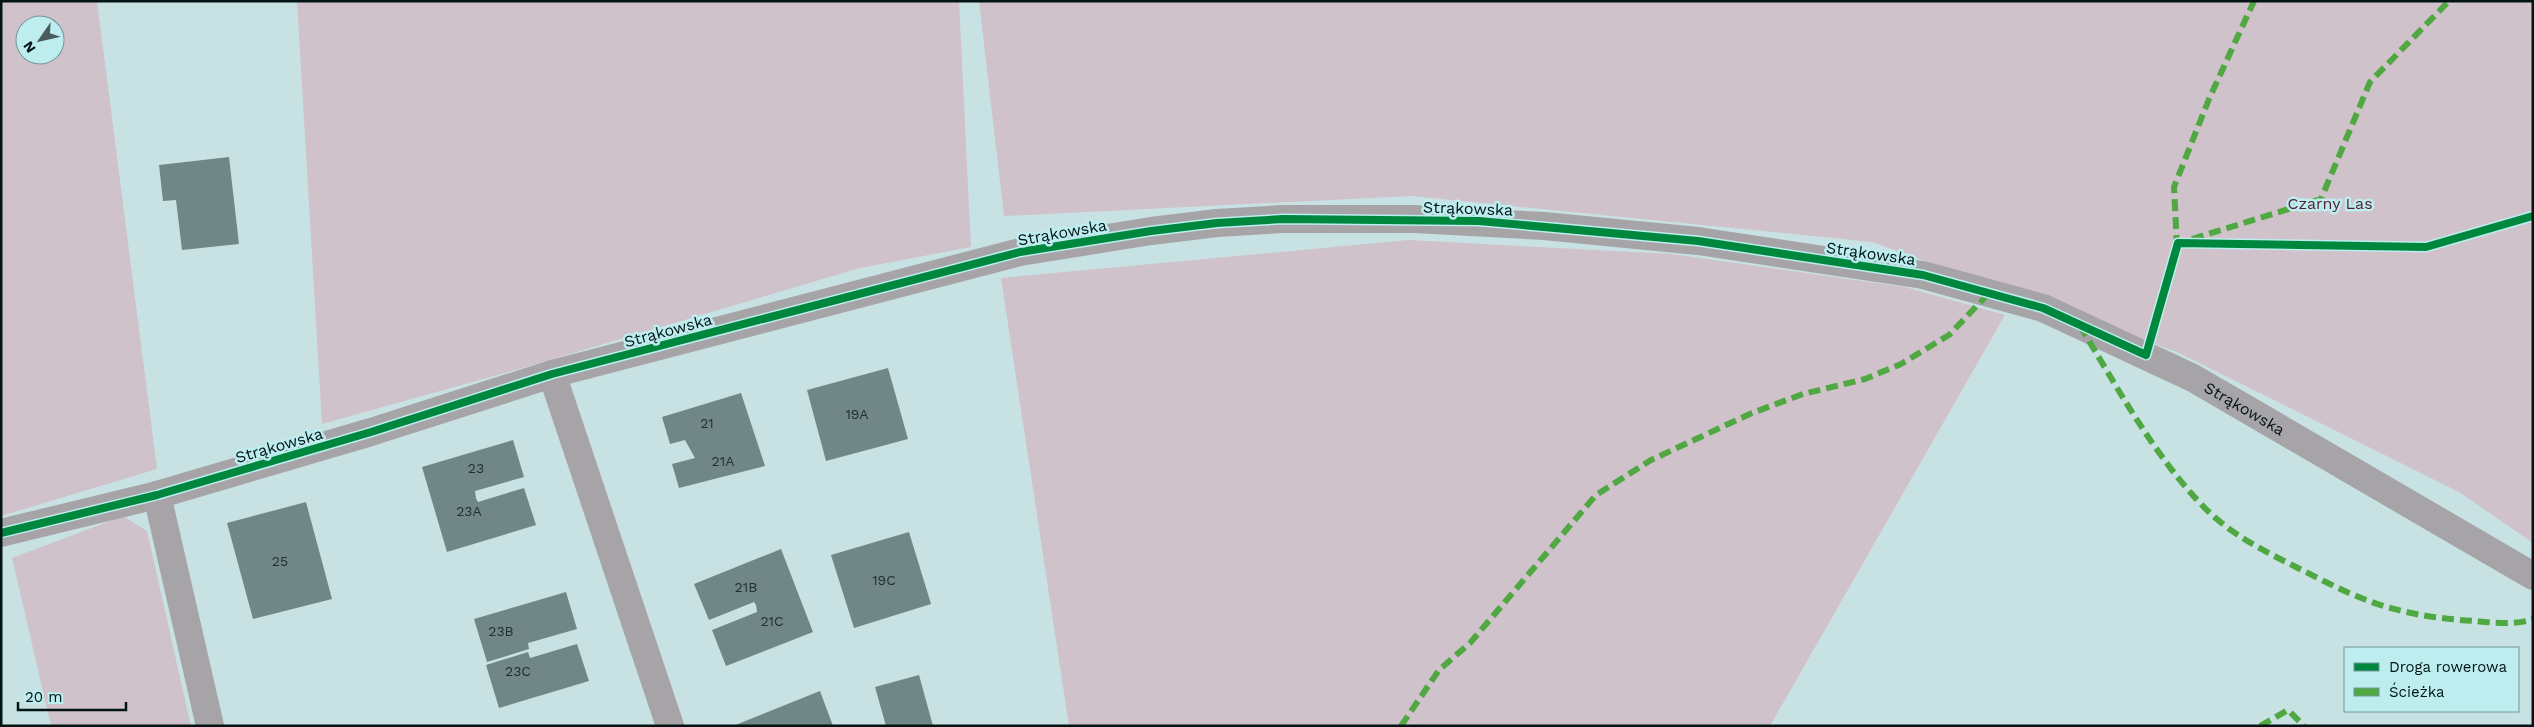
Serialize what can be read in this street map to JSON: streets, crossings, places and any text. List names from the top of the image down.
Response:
{
  "streets": {
    "street": ["Strąkowska"]
  },
  "parks": ["Czarny Las"],
  "house_numbers": [
    "19A",
    "21",
    "21A",
    "23",
    "23A",
    "25",
    "19C",
    "21B",
    "21C",
    "23B",
    "23C"
  ],
  "legend": ["Droga rowerowa", "Ścieżka"],
  "scale_bar": "20 m",
  "north": "bottom left"
}
